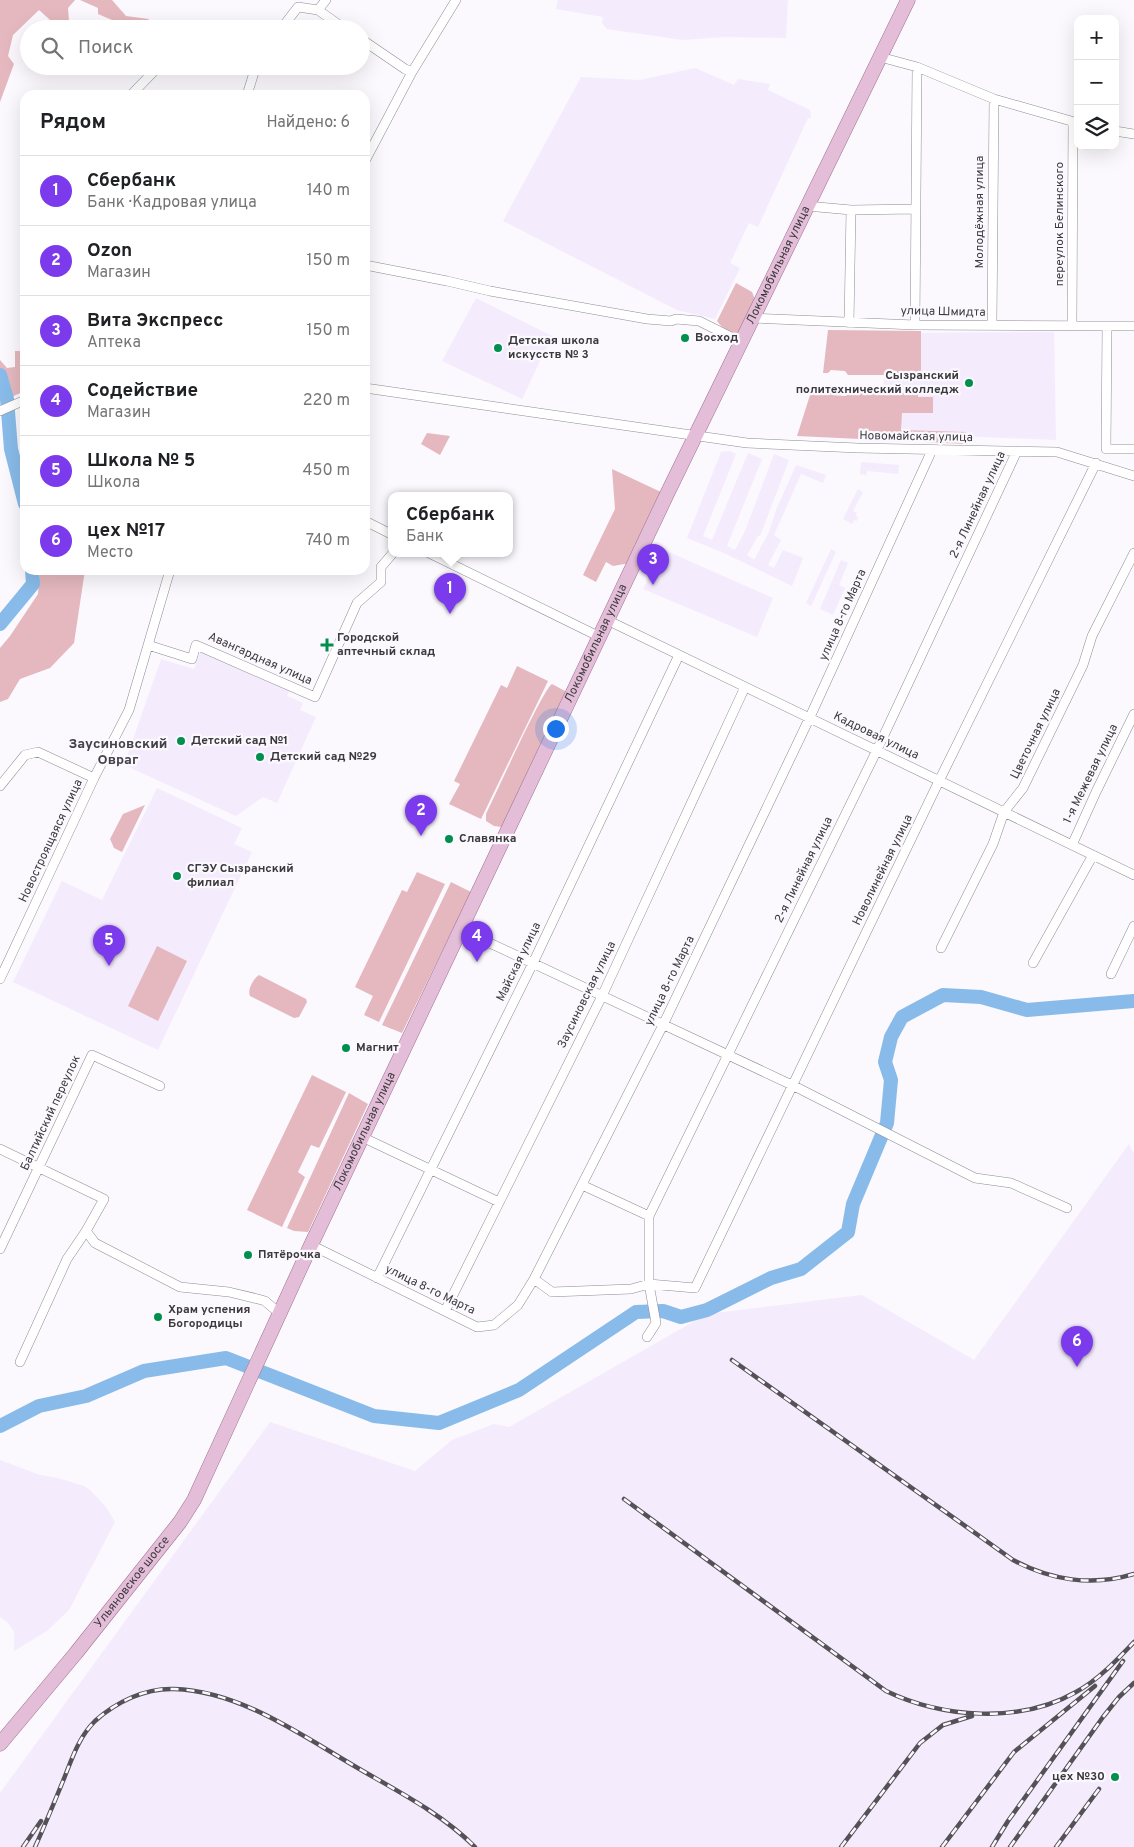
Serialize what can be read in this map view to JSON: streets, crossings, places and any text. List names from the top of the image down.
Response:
{
  "streets": {
    "main road": ["Локомобильная улица", "Ульяновское шоссе"],
    "street": [
      "Молодёжная улица",
      "переулок Белинского",
      "улица Шмидта",
      "Новомайская улица",
      "2-я Линейная улица",
      "улица 8-го Марта",
      "Авангардная улица",
      "Цветочная улица",
      "Кадровая улица",
      "1-я Межевая улица",
      "Новостроящаяся улица",
      "Новолинейная улица",
      "Майская улица",
      "Заусиновская улица",
      "Балтийский переулок"
    ]
  },
  "crossings": [
    ["Молодёжная улица", "улица Шмидта"],
    ["переулок Белинского", "улица Шмидта"],
    ["Локомобильная улица", "улица Шмидта"],
    ["Локомобильная улица", "Новомайская улица"],
    ["Локомобильная улица", "улица 8-го Марта"],
    ["Локомобильная улица", "Кадровая улица"],
    ["Локомобильная улица", "Ульяновское шоссе"],
    ["Новомайская улица", "2-я Линейная улица"],
    ["Новомайская улица", "улица 8-го Марта"],
    ["Новомайская улица", "Новолинейная улица"],
    ["2-я Линейная улица", "Кадровая улица"],
    ["2-я Линейная улица", "Новолинейная улица"],
    ["улица 8-го Марта", "Кадровая улица"],
    ["улица 8-го Марта", "Майская улица"],
    ["улица 8-го Марта", "Заусиновская улица"],
    ["Авангардная улица", "Новостроящаяся улица"],
    ["Цветочная улица", "Кадровая улица"],
    ["Кадровая улица", "1-я Межевая улица"],
    ["Кадровая улица", "Новолинейная улица"],
    ["Кадровая улица", "Майская улица"],
    ["Кадровая улица", "Заусиновская улица"]
  ],
  "districts": ["Заусиновский Овраг"],
  "places": {
    "other": [
      "Восход",
      "Детская школа искусств № 3",
      "Сызранский политехнический колледж",
      "Детский сад №1",
      "Детский сад №29",
      "Славянка",
      "СГЭУ Сызранский филиал",
      "Магнит",
      "Пятёрочка",
      "Храм успения Богородицы",
      "цех №30"
    ],
    "health": ["Городской аптечный склад"]
  },
  "page": {
    "map_buttons": ["+", "−"],
    "search": "Поиск",
    "heading": ["Рядом", "Найдено: 6"],
    "list": [
      {
        "mark": "1",
        "name": "Сбербанк",
        "note": "Банк · Кадровая улица",
        "value": "140 m"
      },
      {
        "mark": "2",
        "name": "Ozon",
        "note": "Магазин",
        "value": "150 m"
      },
      {
        "mark": "3",
        "name": "Вита Экспресс",
        "note": "Аптека",
        "value": "150 m"
      },
      {
        "mark": "4",
        "name": "Содействие",
        "note": "Магазин",
        "value": "220 m"
      },
      {
        "mark": "5",
        "name": "Школа № 5",
        "note": "Школа",
        "value": "450 m"
      },
      {
        "mark": "6",
        "name": "цех №17",
        "note": "Место",
        "value": "740 m"
      }
    ],
    "popup": ["Сбербанк", "Банк"],
    "pins": [
      "3",
      "1",
      "2",
      "4",
      "5",
      "6"
    ]
  }
}
